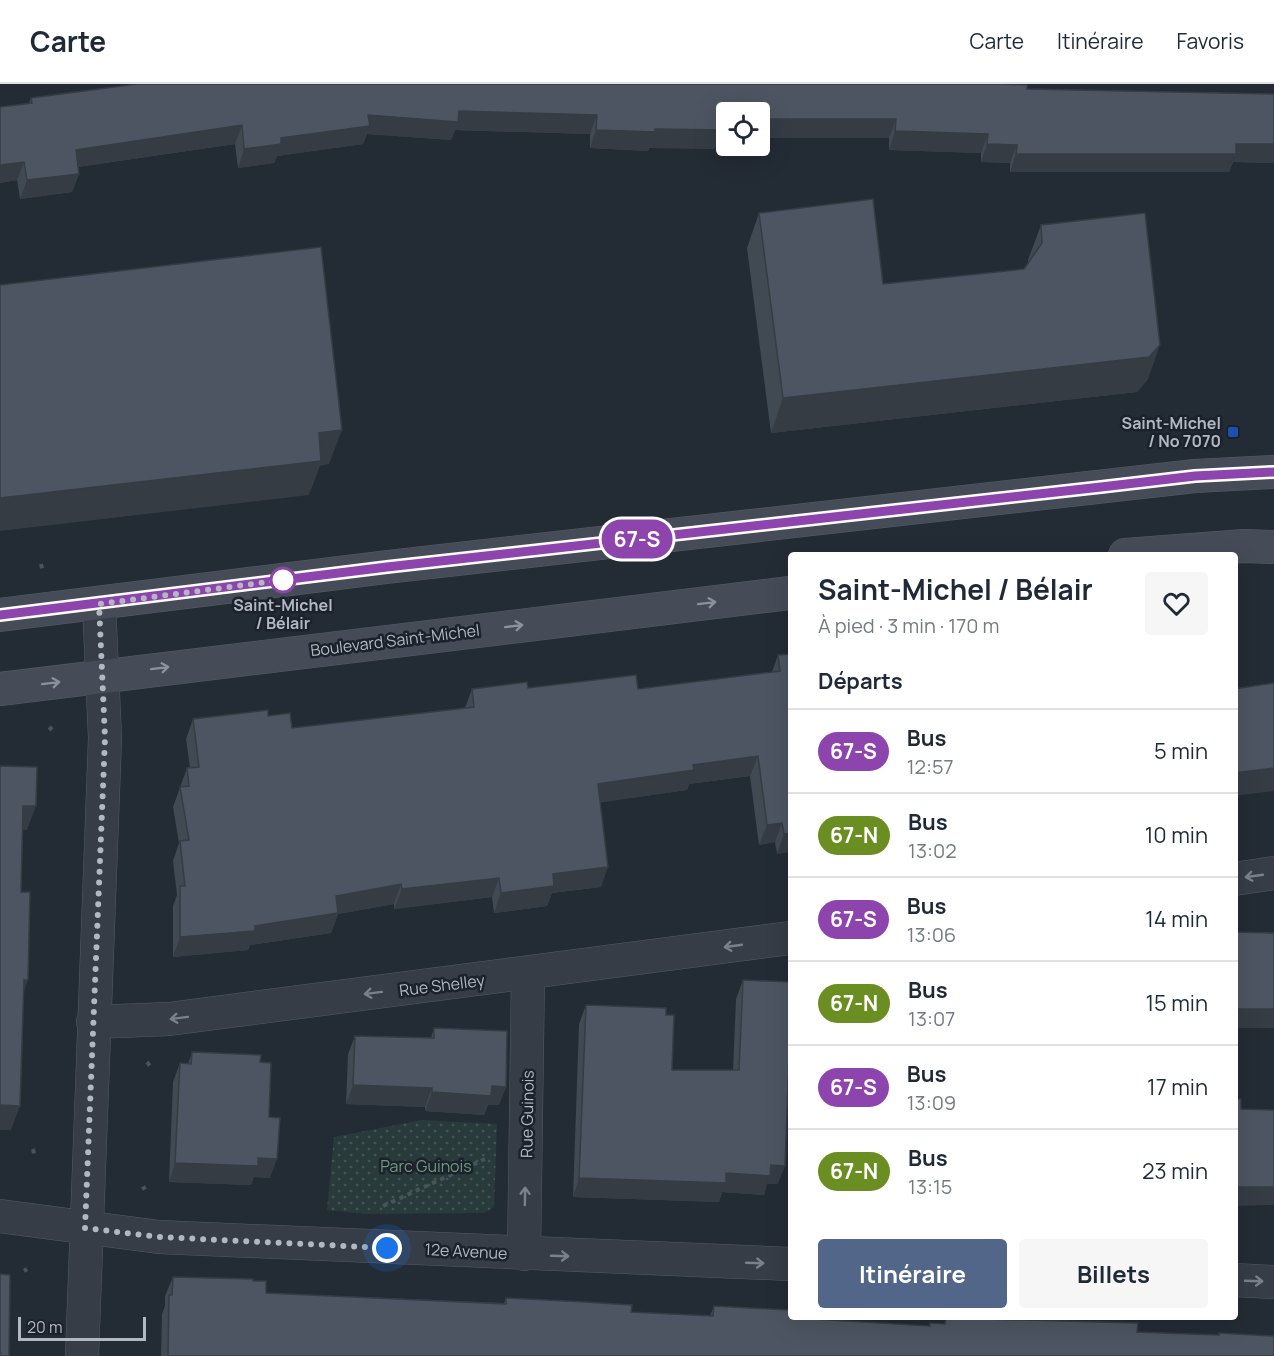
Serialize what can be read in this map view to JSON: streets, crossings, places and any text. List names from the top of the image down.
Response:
{
  "streets": {
    "main road": ["Boulevard Saint-Michel"],
    "street": ["Rue Shelley", "Rue Guinois", "12e Avenue"]
  },
  "crossings": [
    ["Rue Shelley", "Rue Guinois"],
    ["Rue Guinois", "12e Avenue"]
  ],
  "one_way": ["Rue Shelley", "Rue Guinois"],
  "parks": ["Parc Guinois"],
  "places": {
    "transit": ["Saint-Michel / No 7070"],
    "other": ["Saint-Michel / Bélair"]
  },
  "lines": ["bus line 67-S"],
  "scale_bar": "20 m",
  "page": {
    "header": "Carte",
    "nav": ["Carte", "Itinéraire", "Favoris"],
    "on_map": "67-S",
    "heading": [
      ["Saint-Michel / Bélair", "À pied · 3 min · 170 m"],
      "Départs"
    ],
    "list": [
      {
        "mark": "67-S",
        "name": "Bus",
        "note": "12:57",
        "value": "5 min"
      },
      {
        "mark": "67-N",
        "name": "Bus",
        "note": "13:02",
        "value": "10 min"
      },
      {
        "mark": "67-S",
        "name": "Bus",
        "note": "13:06",
        "value": "14 min"
      },
      {
        "mark": "67-N",
        "name": "Bus",
        "note": "13:07",
        "value": "15 min"
      },
      {
        "mark": "67-S",
        "name": "Bus",
        "note": "13:09",
        "value": "17 min"
      },
      {
        "mark": "67-N",
        "name": "Bus",
        "note": "13:15",
        "value": "23 min"
      }
    ],
    "buttons": ["Itinéraire", "Billets"],
    "scale": "20 m"
  }
}
